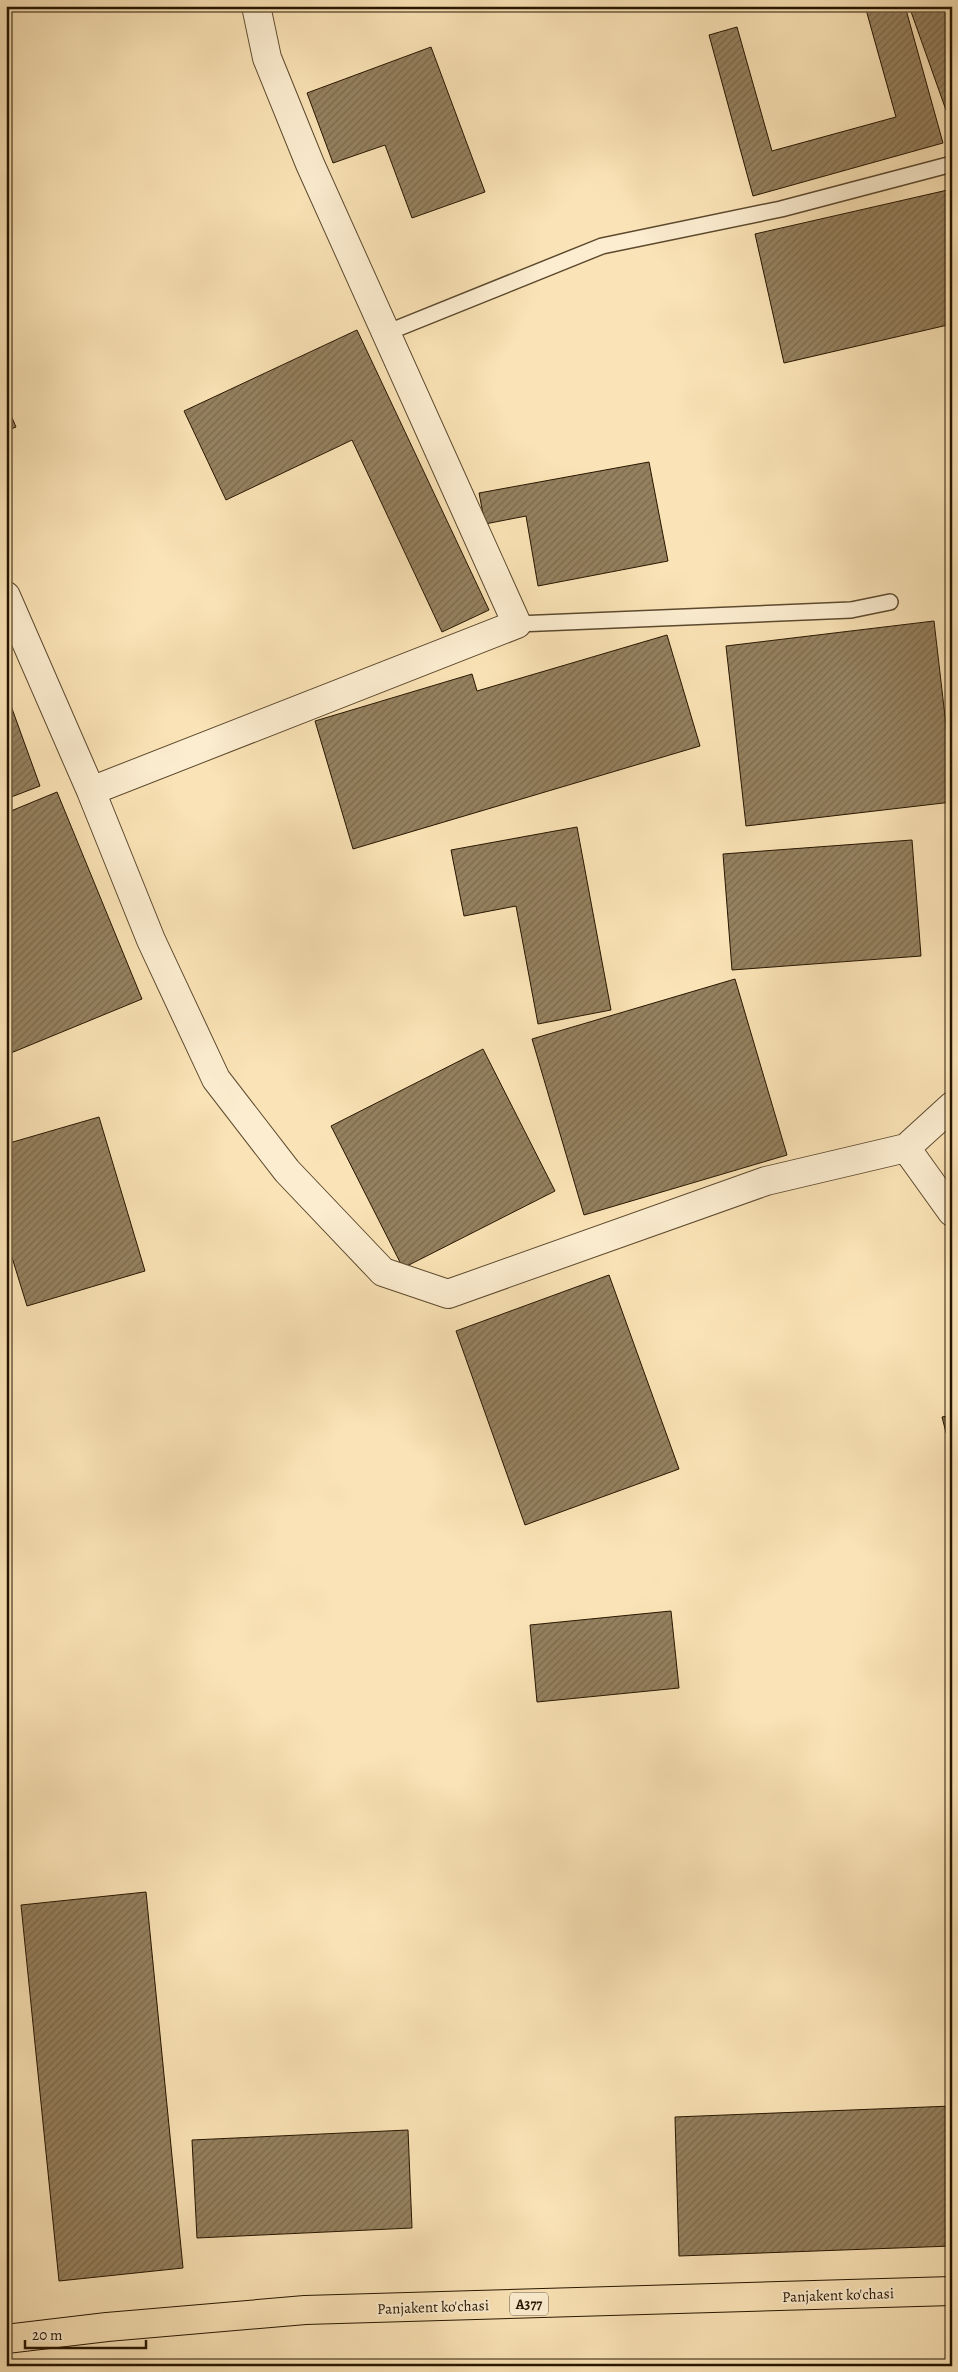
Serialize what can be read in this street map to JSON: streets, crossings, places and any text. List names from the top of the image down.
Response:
{
  "streets": {
    "main road": ["Panjakent ko'chasi", "A377"]
  },
  "scale_bar": "20 m"
}
